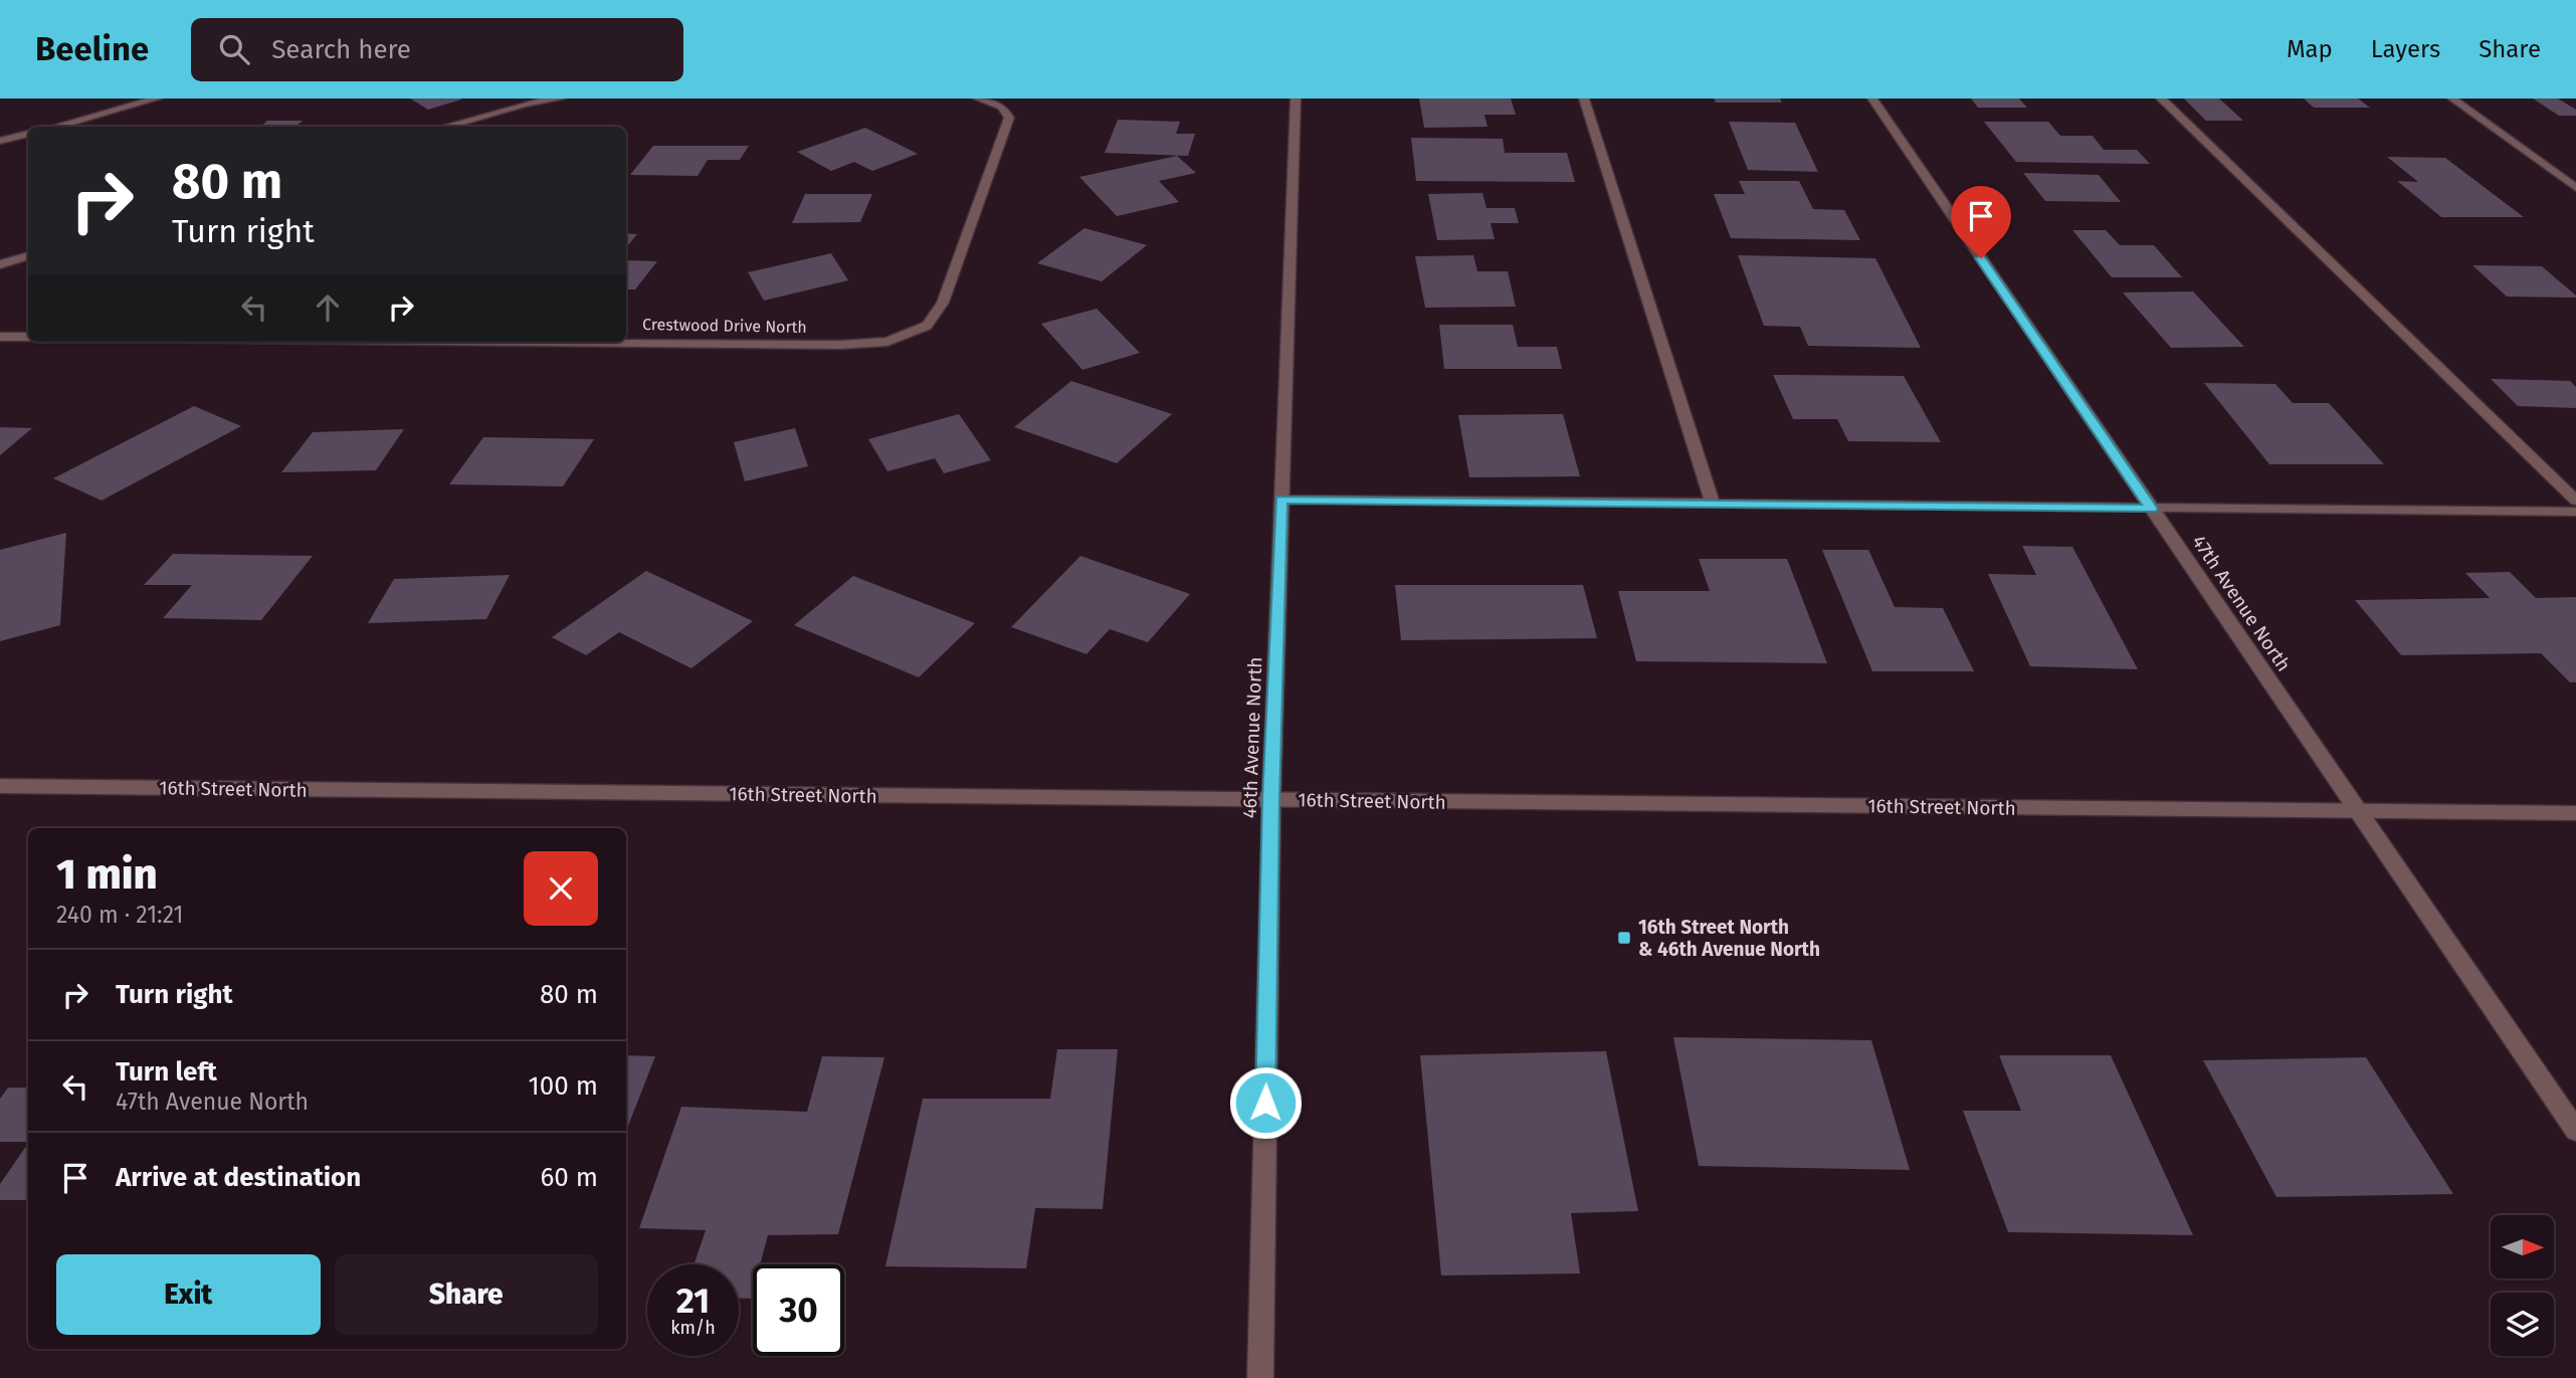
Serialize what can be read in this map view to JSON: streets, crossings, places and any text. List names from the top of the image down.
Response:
{
  "streets": {
    "street": [
      "Crestwood Drive North",
      "47th Avenue North",
      "46th Avenue North",
      "16th Street North"
    ]
  },
  "crossings": [
    ["47th Avenue North", "16th Street North"],
    ["46th Avenue North", "16th Street North"]
  ],
  "places": {
    "transit": ["16th Street North & 46th Avenue North"]
  },
  "north": "right",
  "page": {
    "header": "Beeline",
    "search": "Search here",
    "nav": ["Map", "Layers", "Share"],
    "turn": ["80 m", "Turn right"],
    "heading": ["1 min", "240 m · 21:21"],
    "list": [
      {
        "name": "Turn right",
        "value": "80 m"
      },
      {
        "name": "Turn left",
        "note": "47th Avenue North",
        "value": "100 m"
      },
      {
        "name": "Arrive at destination",
        "value": "60 m"
      }
    ],
    "buttons": ["Exit", "Share"],
    "speed": "21 km/h",
    "limit": "30"
  }
}
